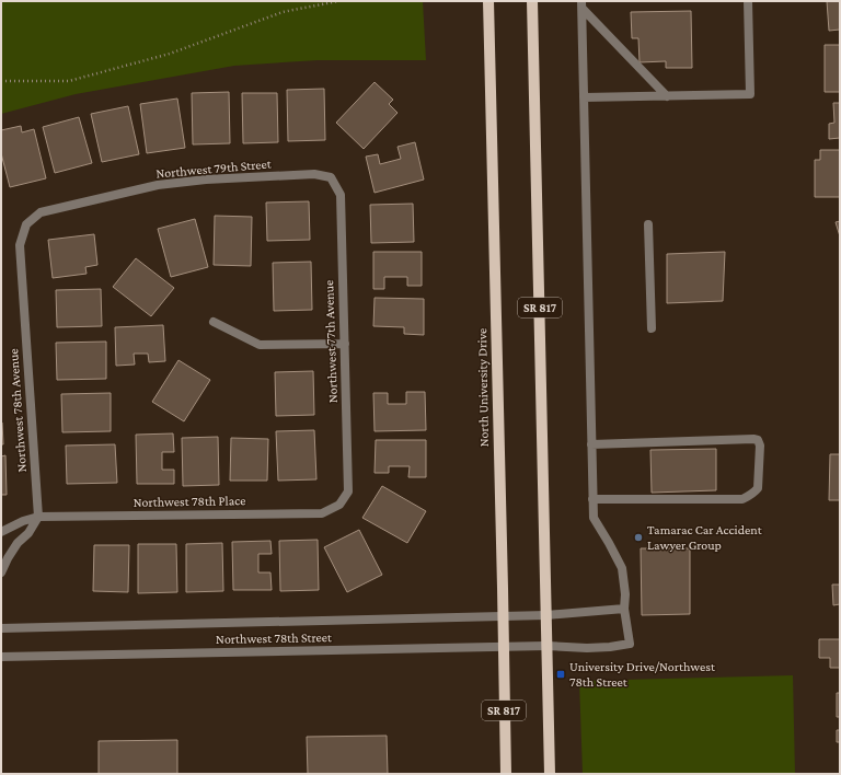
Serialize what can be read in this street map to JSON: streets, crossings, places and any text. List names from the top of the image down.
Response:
{
  "streets": {
    "main road": ["SR 817", "North University Drive"],
    "street": [
      "Northwest 79th Street",
      "Northwest 77th Avenue",
      "Northwest 78th Avenue",
      "Northwest 78th Place",
      "Northwest 78th Street"
    ]
  },
  "crossings": [
    ["Northwest 79th Street", "Northwest 77th Avenue"],
    ["Northwest 79th Street", "Northwest 78th Avenue"],
    ["SR 817", "Northwest 78th Street"],
    ["Northwest 77th Avenue", "Northwest 78th Place"],
    ["North University Drive", "Northwest 78th Street"],
    ["Northwest 78th Avenue", "Northwest 78th Place"]
  ],
  "places": {
    "other": ["Tamarac Car Accident Lawyer Group"],
    "transit": ["University Drive/Northwest 78th Street"]
  }
}
